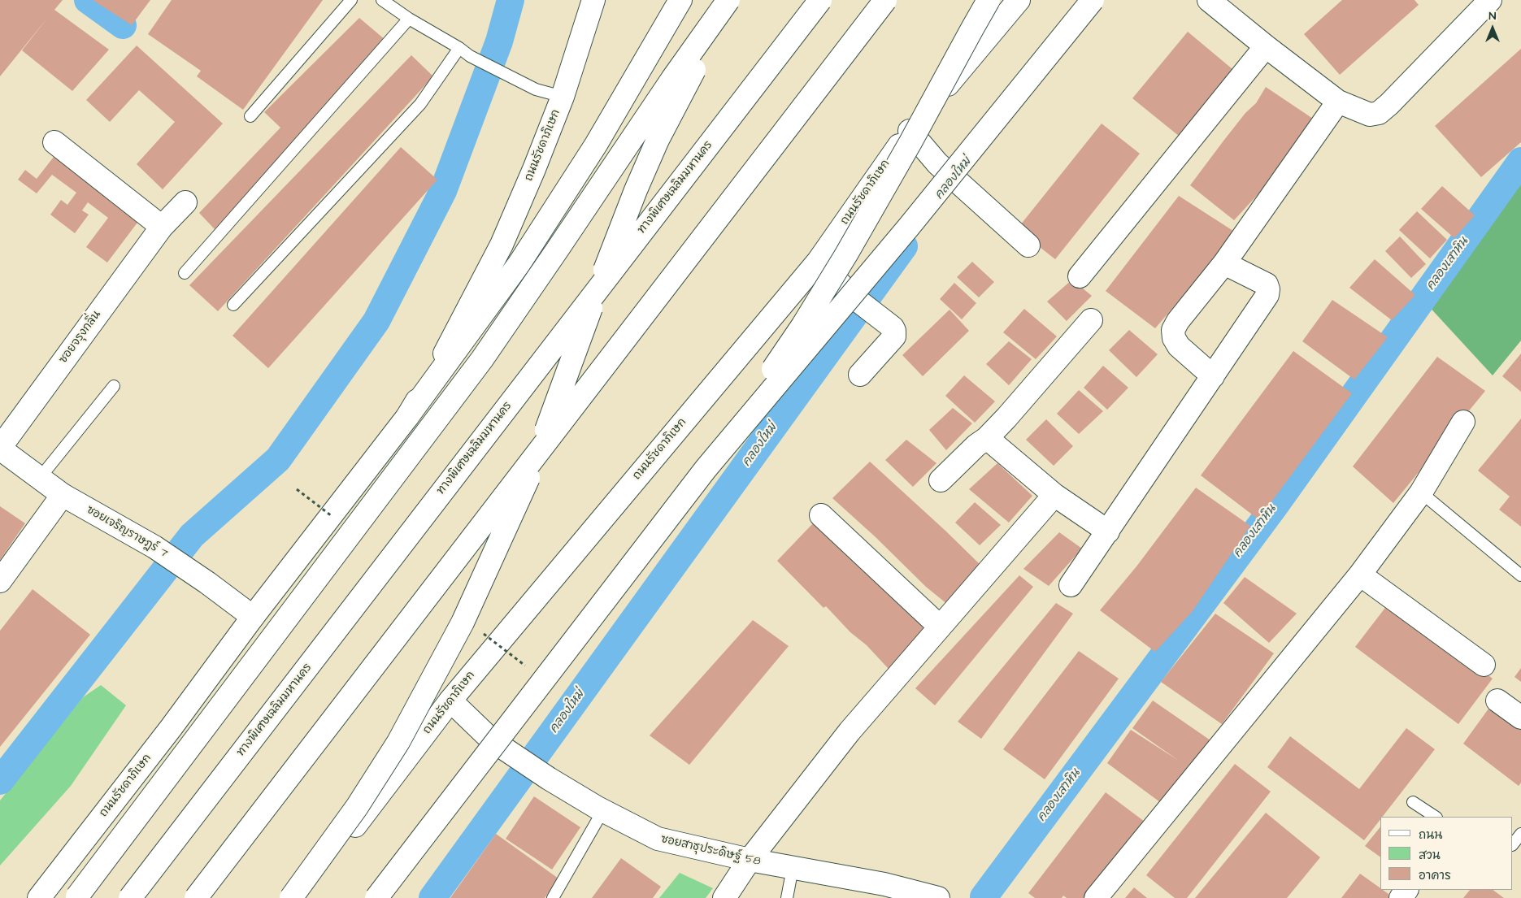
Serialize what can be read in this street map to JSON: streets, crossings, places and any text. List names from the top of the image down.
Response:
{
  "streets": {
    "main road": [
      "ถนนรัชดาภิเษก",
      "ทางพิเศษเฉลิมมหานคร",
      "ซอยจรุงกลิ่น",
      "ซอยเจริญราษฎร์ 7",
      "ซอยสาธุประดิษฐ์ 58"
    ]
  },
  "crossings": [
    ["ถนนรัชดาภิเษก", "ซอยเจริญราษฎร์ 7"],
    ["ถนนรัชดาภิเษก", "ซอยสาธุประดิษฐ์ 58"],
    ["ซอยจรุงกลิ่น", "ซอยเจริญราษฎร์ 7"]
  ],
  "water": ["คลองใหม่", "คลองเสาหิน"],
  "legend": ["ถนน", "สวน", "อาคาร"],
  "north": "top"
}
